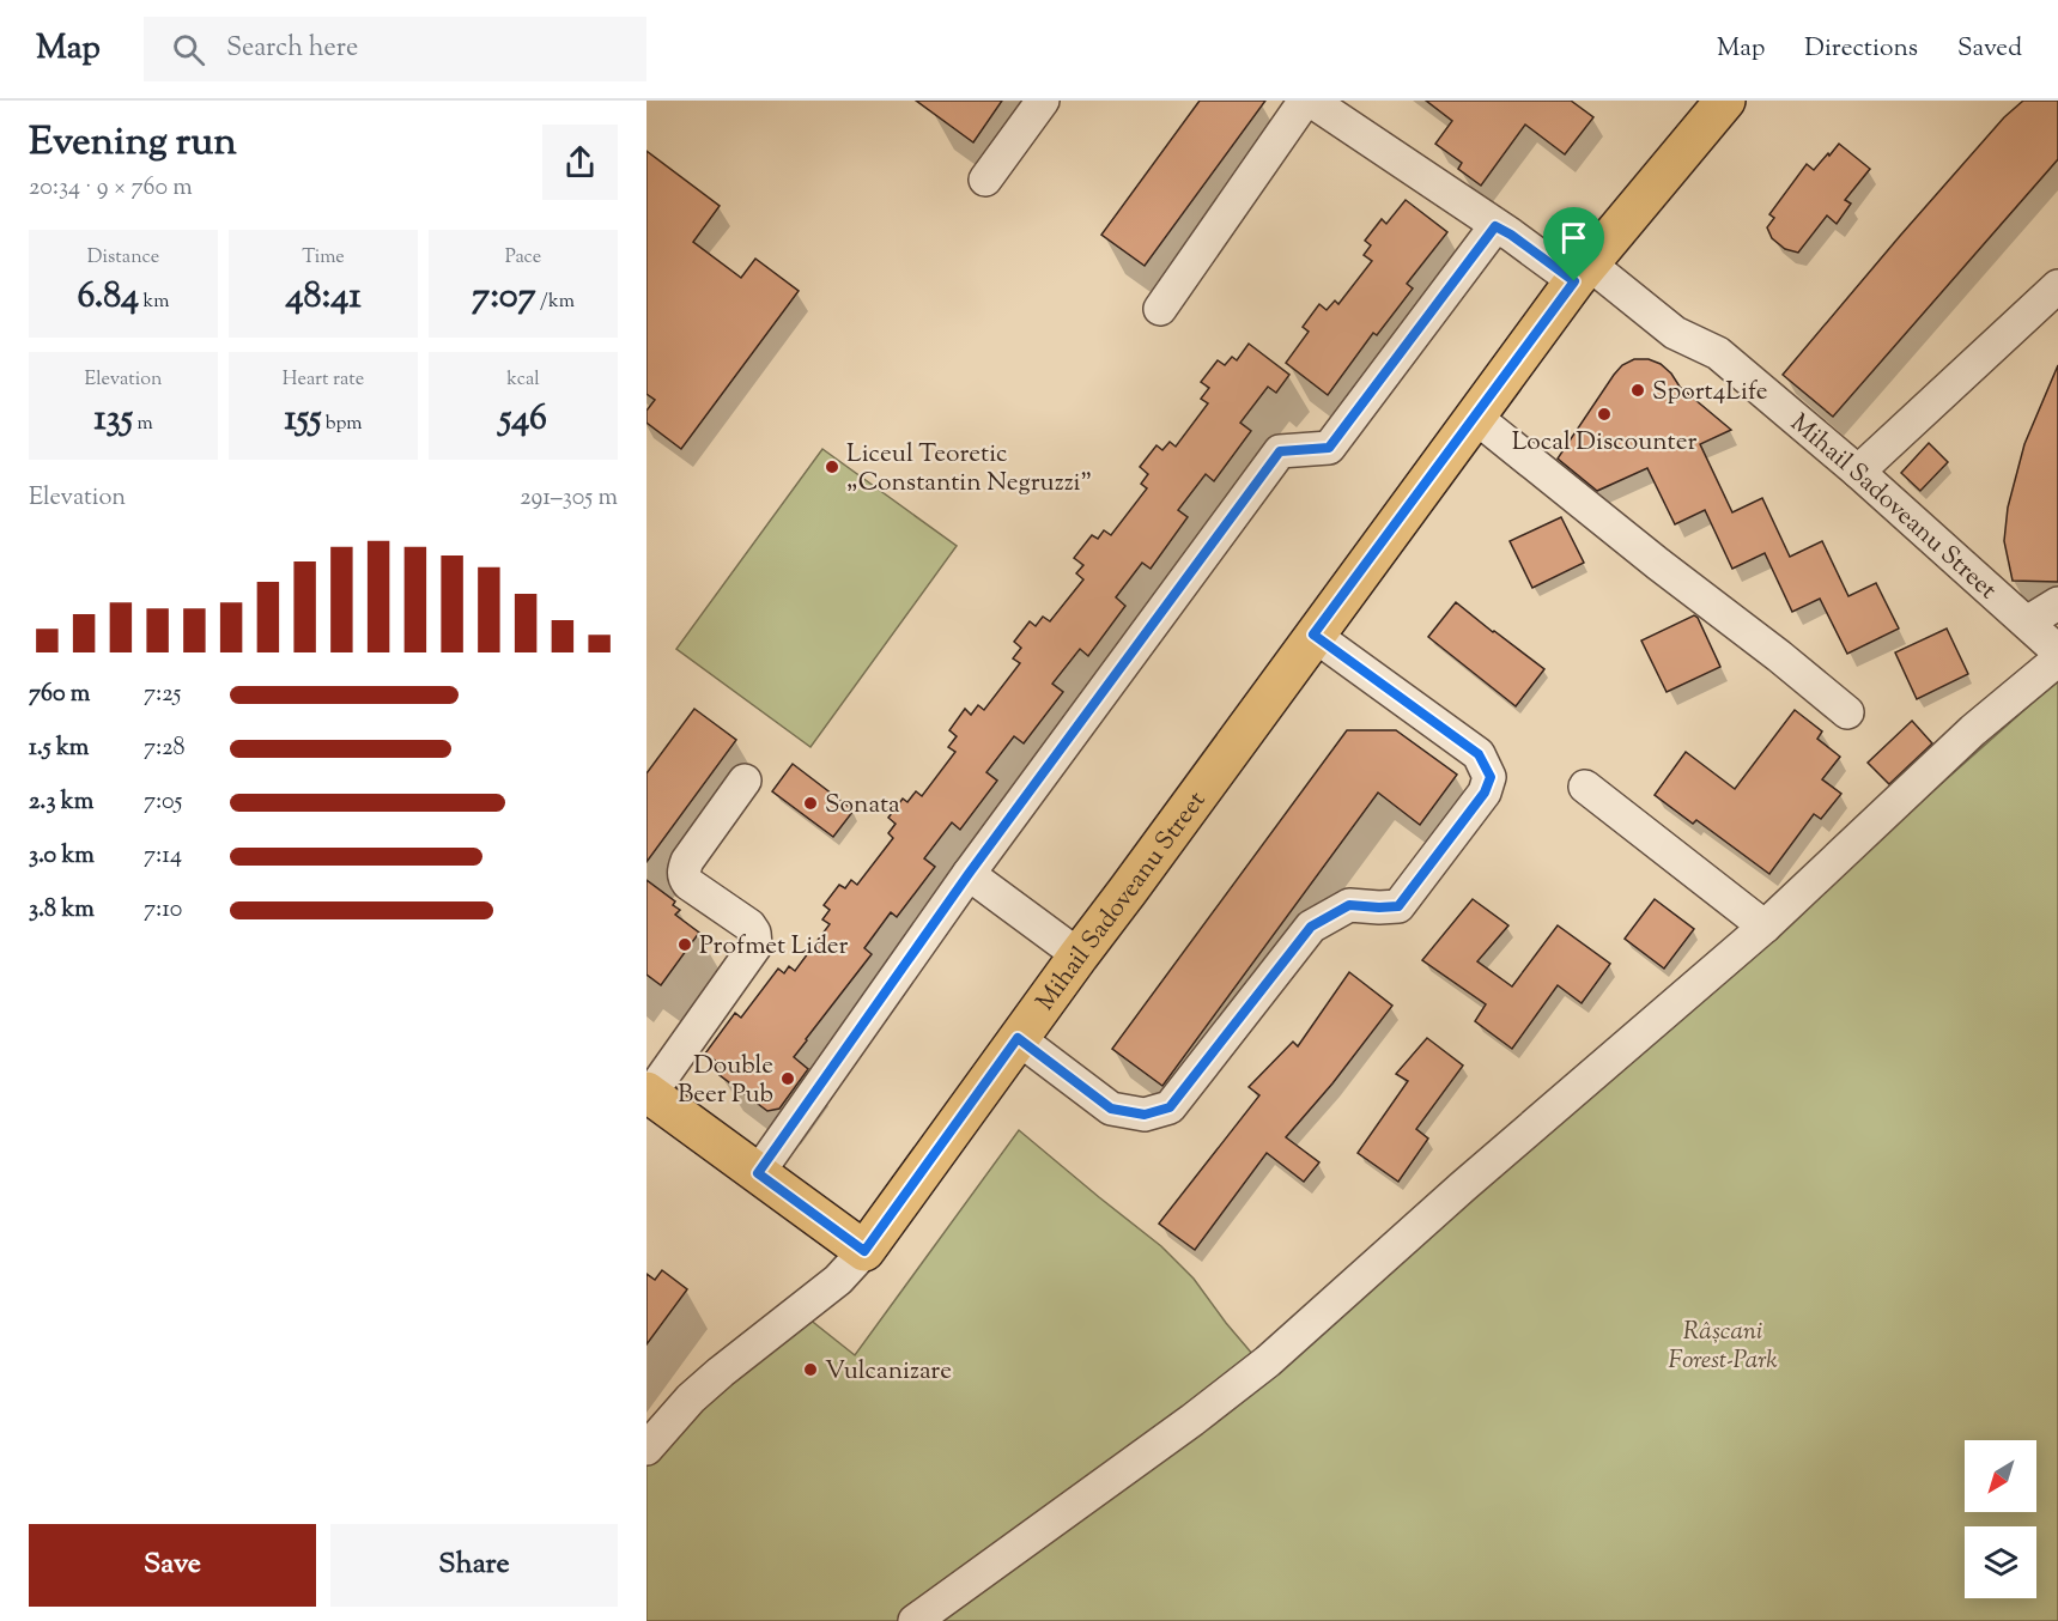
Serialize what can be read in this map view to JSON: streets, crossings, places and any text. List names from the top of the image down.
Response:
{
  "streets": {
    "main road": ["Mihail Sadoveanu Street"]
  },
  "parks": ["Râșcani Forest-Park"],
  "places": [
    "Sport4Life",
    "Local Discounter",
    "Liceul Teoretic „Constantin Negruzzi”",
    "Sonata",
    "Profmet Lider",
    "Double Beer Pub",
    "Vulcanizare"
  ],
  "north": "bottom left",
  "page": {
    "header": "Map",
    "search": "Search here",
    "nav": ["Map", "Directions", "Saved"],
    "heading": ["Evening run", "20:34 · 9 × 760 m"],
    "stats": [
      ["Distance", "6.84 km"],
      ["Time", "48:41"],
      ["Pace", "7:07 /km"],
      ["Elevation", "135 m"],
      ["Heart rate", "155 bpm"],
      ["kcal", "546"]
    ],
    "chart": ["Elevation", "291–305 m"],
    "list": [
      {
        "name": "760 m",
        "note": "7:25"
      },
      {
        "name": "1.5 km",
        "note": "7:28"
      },
      {
        "name": "2.3 km",
        "note": "7:05"
      },
      {
        "name": "3.0 km",
        "note": "7:14"
      },
      {
        "name": "3.8 km",
        "note": "7:10"
      }
    ],
    "buttons": ["Save", "Share"]
  }
}
